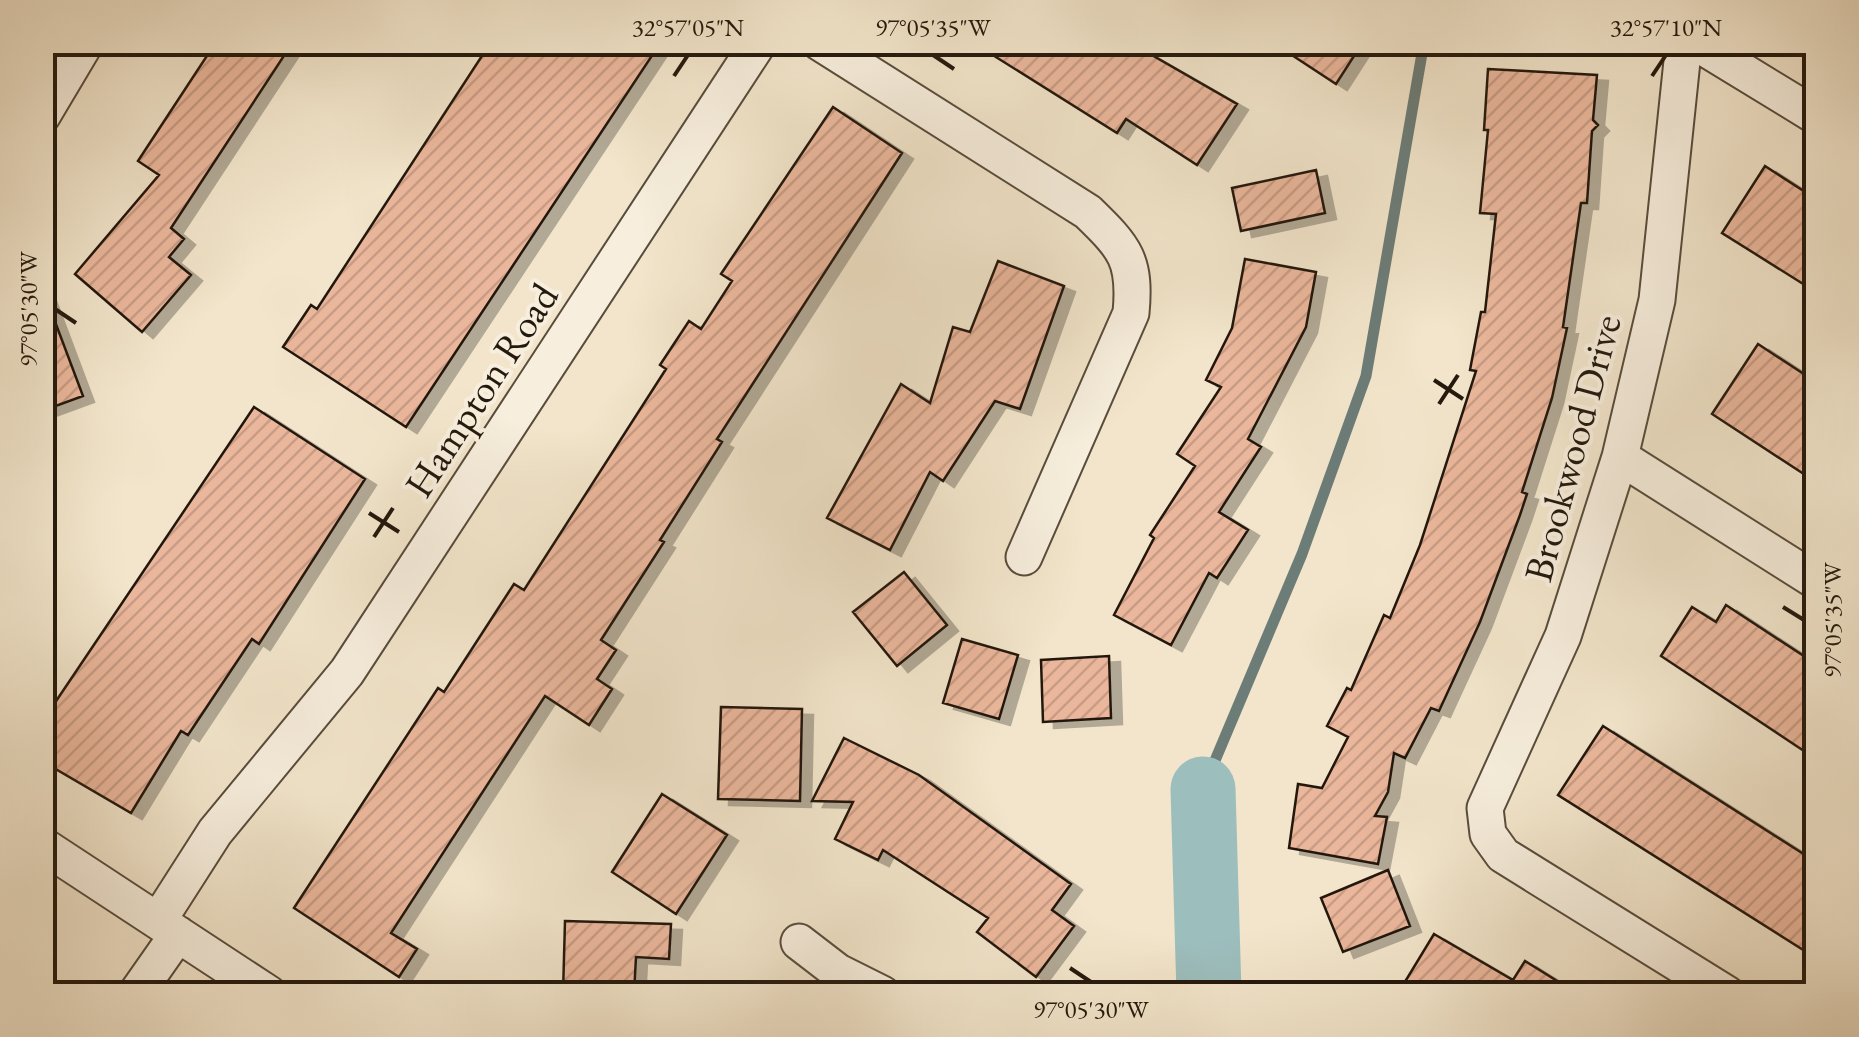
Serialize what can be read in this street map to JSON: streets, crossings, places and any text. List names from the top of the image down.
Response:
{
  "streets": {
    "street": ["Hampton Road", "Brookwood Drive"]
  },
  "coordinates": [
    "32°57'05\"N",
    "97°05'35\"W",
    "32°57'10\"N",
    "97°05'30\"W"
  ]
}
